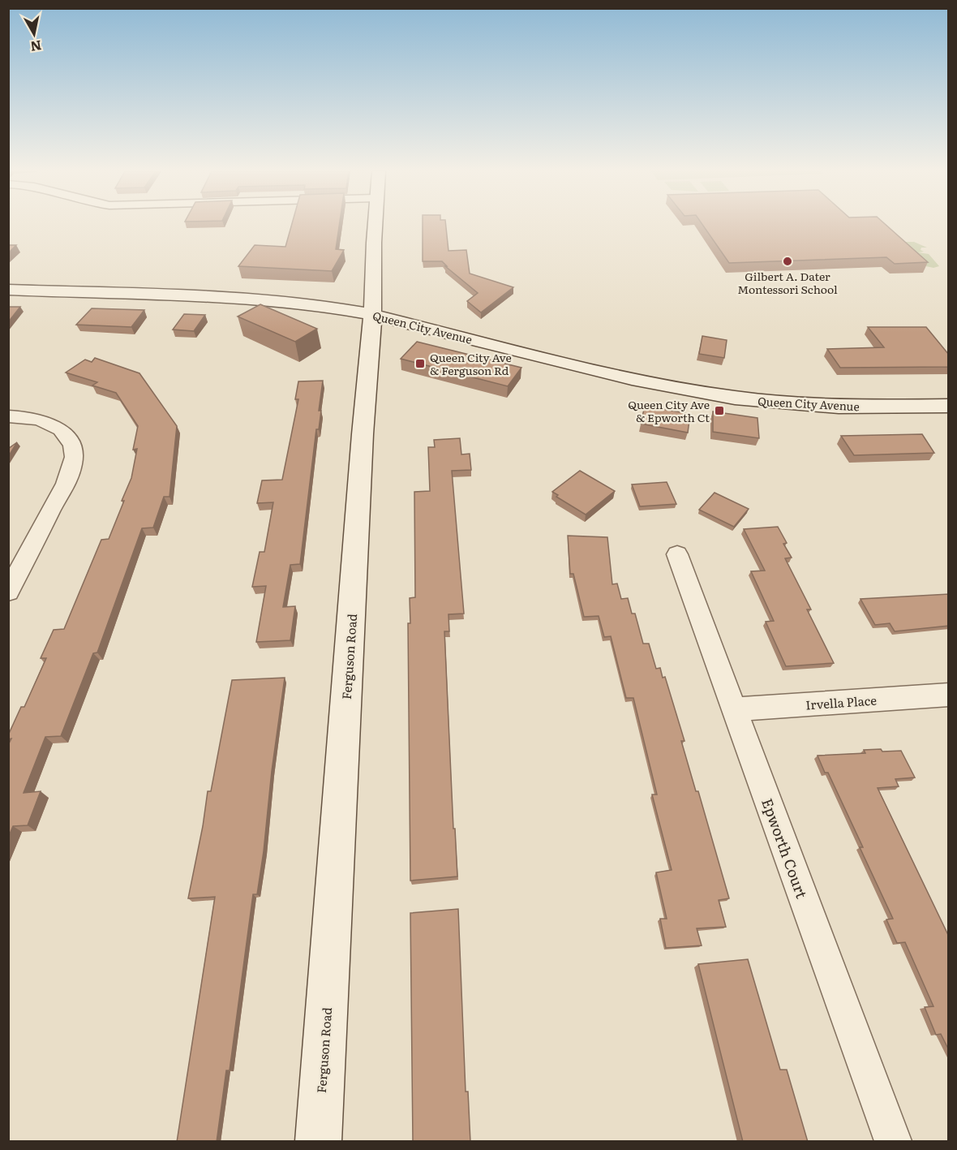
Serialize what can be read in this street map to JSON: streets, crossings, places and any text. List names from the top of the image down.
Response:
{
  "streets": {
    "street": [
      "Queen City Avenue",
      "Ferguson Road",
      "Irvella Place",
      "Epworth Court"
    ]
  },
  "crossings": [
    ["Queen City Avenue", "Ferguson Road"],
    ["Irvella Place", "Epworth Court"]
  ],
  "places": {
    "other": ["Gilbert A. Dater Montessori School"],
    "transit": ["Queen City Ave & Ferguson Rd", "Queen City Ave & Epworth Ct"]
  },
  "north": "bottom"
}
